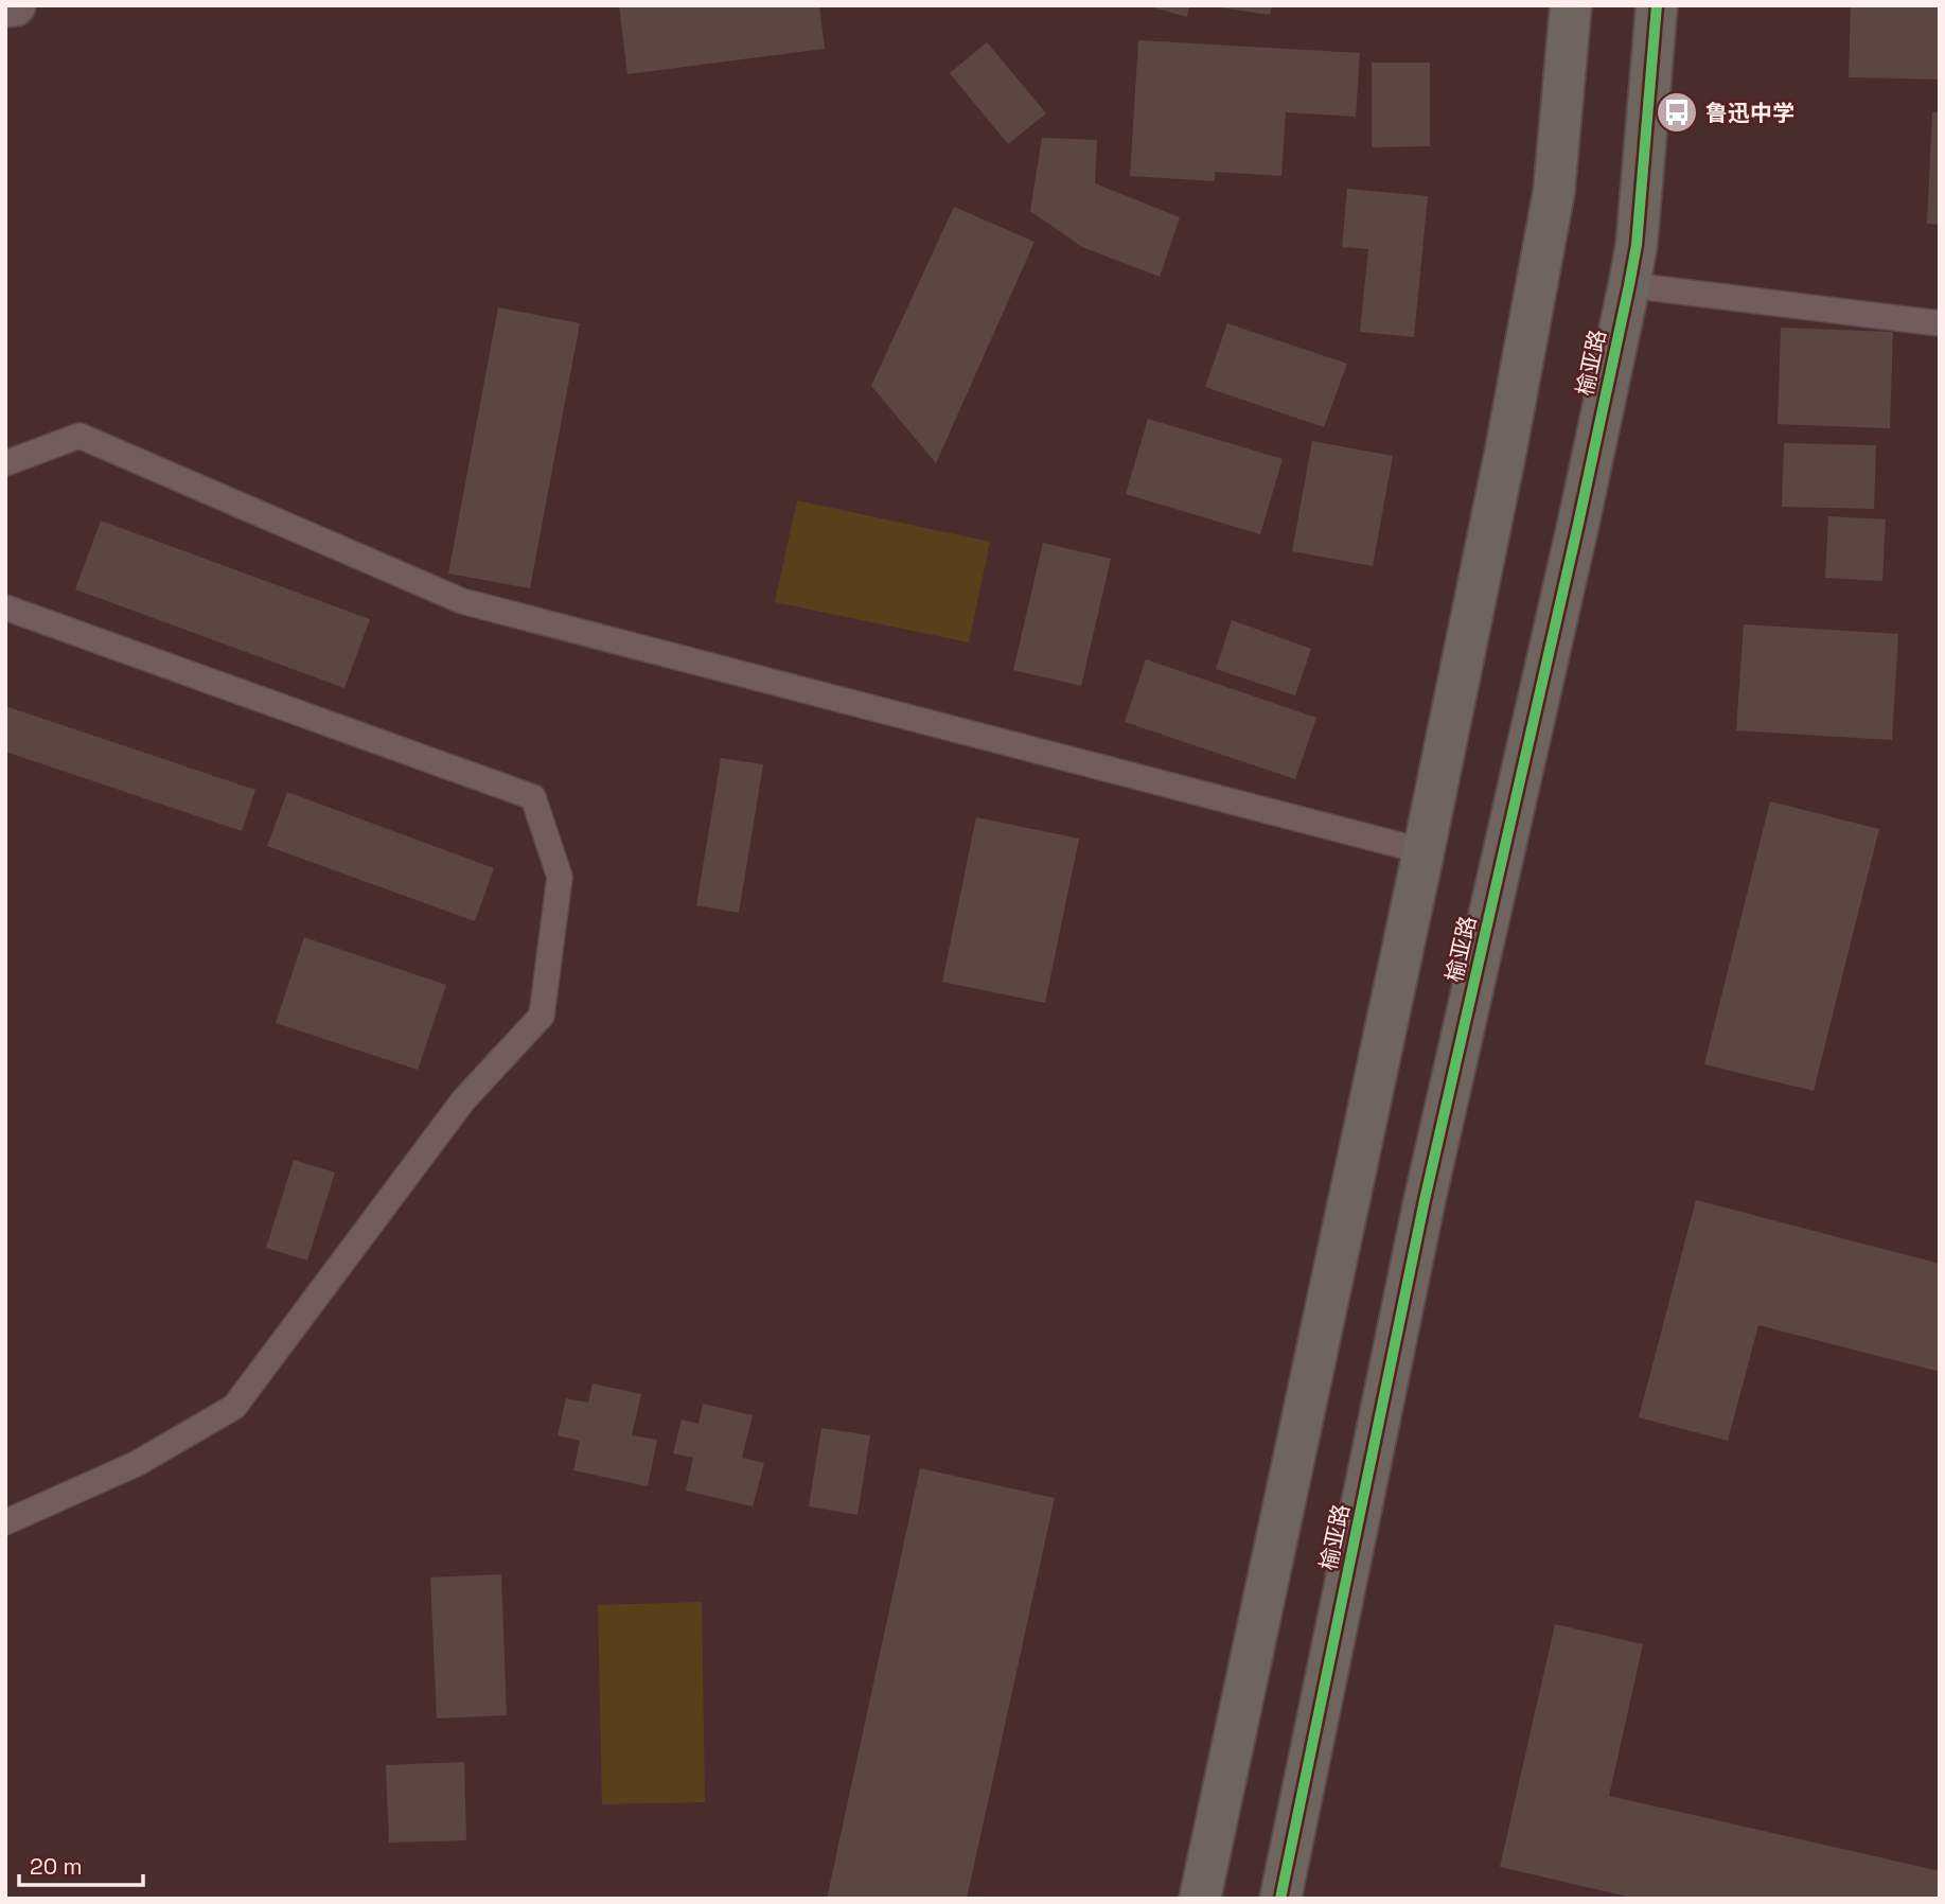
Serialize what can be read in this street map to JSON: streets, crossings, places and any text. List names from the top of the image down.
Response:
{
  "streets": {
    "highway": ["榆亚路"]
  },
  "places": {
    "bus stop": ["鲁迅中学"]
  },
  "scale_bar": "20 m"
}
